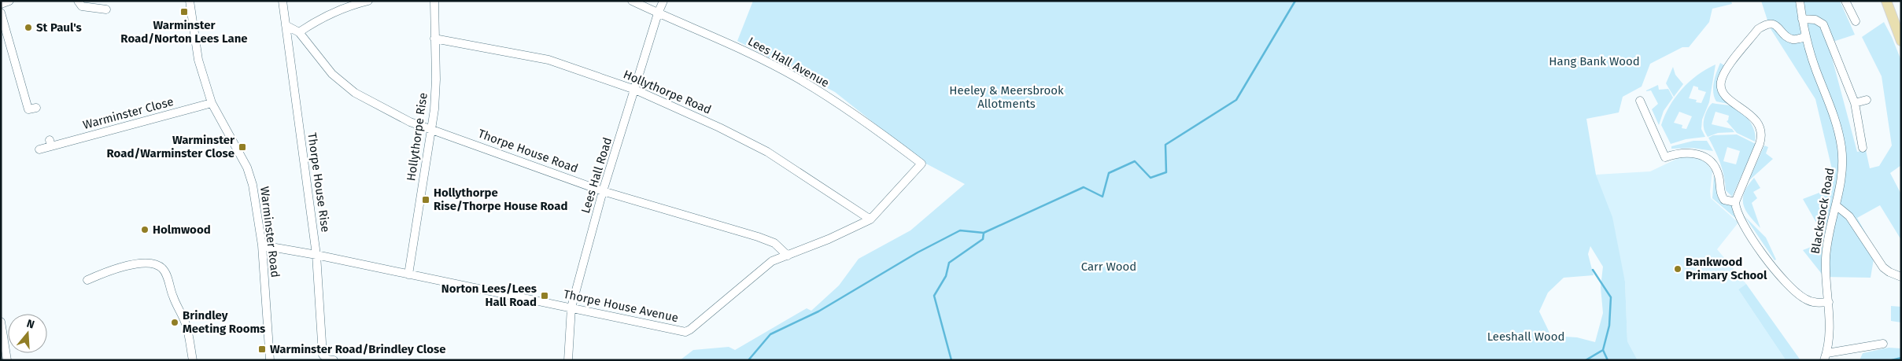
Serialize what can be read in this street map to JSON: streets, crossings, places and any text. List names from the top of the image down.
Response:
{
  "streets": {
    "street": [
      "Lees Hall Avenue",
      "Hollythorpe Road",
      "Warminster Close",
      "Hollythorpe Rise",
      "Thorpe House Road",
      "Lees Hall Road",
      "Thorpe House Rise",
      "Blackstock Road",
      "Warminster Road",
      "Thorpe House Avenue"
    ]
  },
  "crossings": [
    ["Lees Hall Avenue", "Lees Hall Road"],
    ["Lees Hall Avenue", "Thorpe House Avenue"],
    ["Hollythorpe Road", "Hollythorpe Rise"],
    ["Hollythorpe Road", "Lees Hall Road"],
    ["Hollythorpe Road", "Thorpe House Avenue"],
    ["Warminster Close", "Warminster Road"],
    ["Hollythorpe Rise", "Thorpe House Road"],
    ["Hollythorpe Rise", "Thorpe House Avenue"],
    ["Thorpe House Road", "Lees Hall Road"],
    ["Thorpe House Road", "Thorpe House Rise"],
    ["Thorpe House Road", "Thorpe House Avenue"],
    ["Lees Hall Road", "Thorpe House Avenue"],
    ["Thorpe House Rise", "Thorpe House Avenue"],
    ["Warminster Road", "Thorpe House Avenue"]
  ],
  "parks": [
    "Hang Bank Wood",
    "Heeley & Meersbrook Allotments",
    "Carr Wood",
    "Leeshall Wood"
  ],
  "places": {
    "transit": [
      "Warminster Road/Norton Lees Lane",
      "Warminster Road/Warminster Close",
      "Hollythorpe Rise/Thorpe House Road",
      "Norton Lees/Lees Hall Road",
      "Warminster Road/Brindley Close"
    ],
    "other": [
      "St Paul's",
      "Holmwood",
      "Bankwood Primary School",
      "Brindley Meeting Rooms"
    ]
  },
  "north": "top"
}
